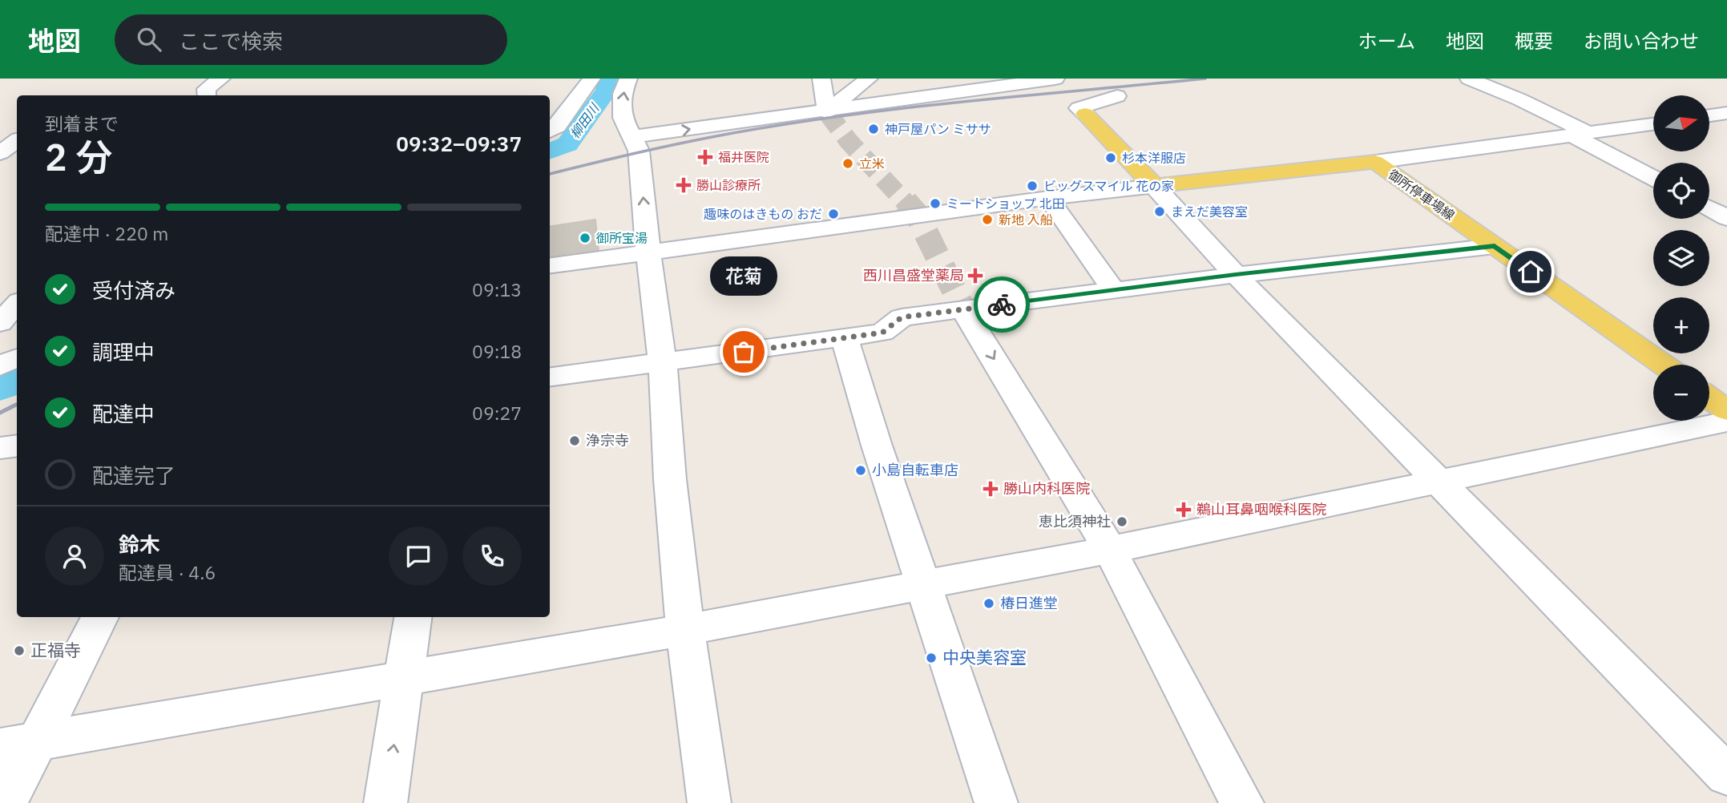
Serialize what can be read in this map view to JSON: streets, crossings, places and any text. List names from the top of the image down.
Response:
{
  "streets": {
    "main road": ["御所停車場線"]
  },
  "water": ["柳田川"],
  "places": {
    "other": [
      "神戸屋パン ミササ",
      "杉本洋服店",
      "立米",
      "ビッグスマイル 花の家",
      "ミートショップ 北田",
      "まえだ美容室",
      "趣味のはきもの おだ",
      "新地 入船",
      "御所宝湯",
      "花菊",
      "浄宗寺",
      "小島自転車店",
      "恵比須神社",
      "椿日進堂",
      "正福寺",
      "中央美容室"
    ],
    "health": [
      "福井医院",
      "勝山診療所",
      "西川昌盛堂薬局",
      "勝山内科医院",
      "鵜山耳鼻咽喉科医院"
    ]
  },
  "north": "right",
  "page": {
    "header": "地図",
    "search": "ここで検索",
    "nav": [
      "ホーム",
      "地図",
      "概要",
      "お問い合わせ"
    ],
    "map_buttons": ["+", "−"],
    "heading": ["2 分", "到着まで", "09:32–09:37"],
    "panel": ["鈴木", "配達員 · 4.6"],
    "bar": "配達中 · 220 m",
    "bubble": "花菊",
    "list": [
      ["受付済み", "09:13"],
      ["調理中", "09:18"],
      ["配達中", "09:27"],
      "配達完了"
    ]
  }
}
